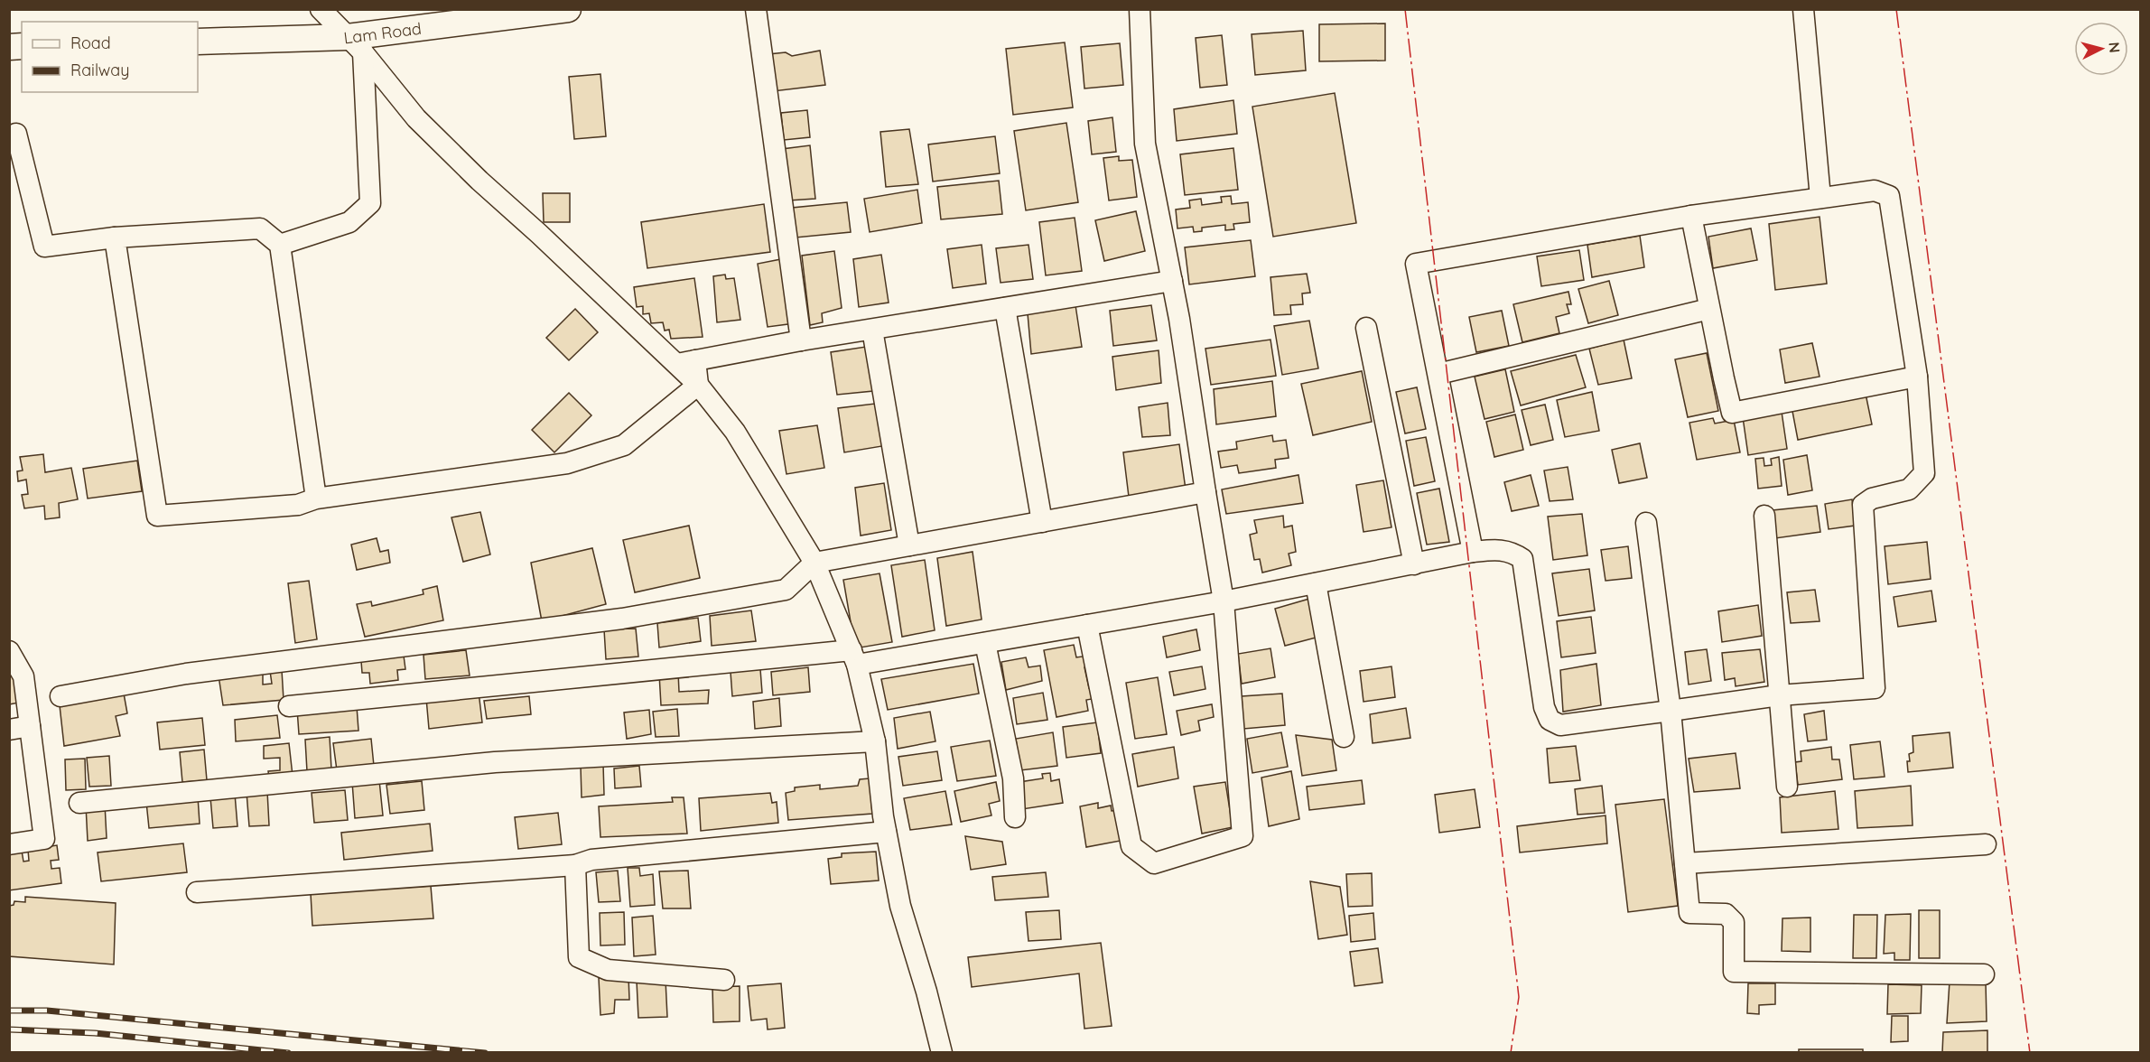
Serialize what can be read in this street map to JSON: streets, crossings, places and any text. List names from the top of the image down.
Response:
{
  "streets": {
    "main road": ["Lam Road"]
  },
  "legend": ["Road", "Railway"],
  "north": "right"
}
